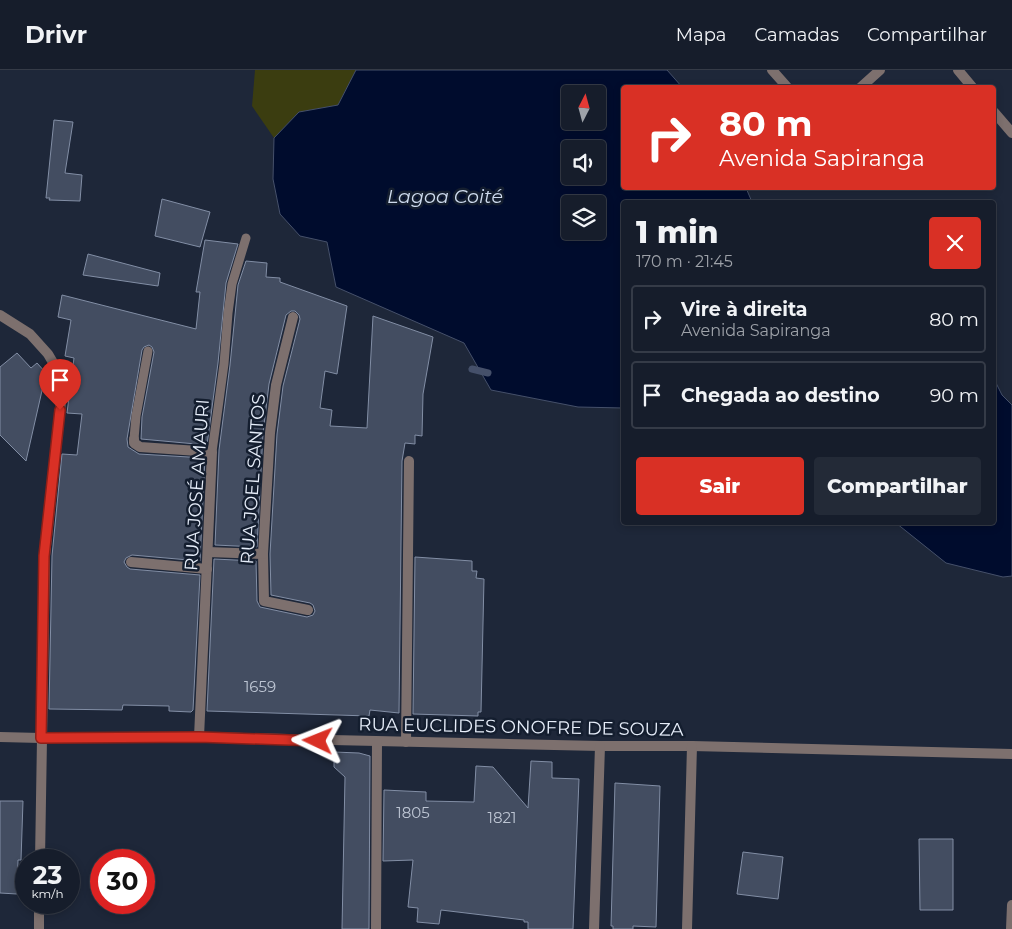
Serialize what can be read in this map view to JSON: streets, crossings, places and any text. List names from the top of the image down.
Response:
{
  "streets": {
    "street": ["RUA JOEL SANTOS", "RUA JOSÉ AMAURI", "RUA EUCLIDES ONOFRE DE SOUZA"]
  },
  "crossings": [
    ["RUA JOSÉ AMAURI", "RUA EUCLIDES ONOFRE DE SOUZA"]
  ],
  "water": ["Lagoa Coité"],
  "house_numbers": ["1659", "1805", "1821"],
  "north": "top",
  "page": {
    "header": "Drivr",
    "nav": ["Mapa", "Camadas", "Compartilhar"],
    "turn": ["80 m", "Avenida Sapiranga"],
    "heading": ["1 min", "170 m · 21:45"],
    "list": [
      {
        "name": "Vire à direita",
        "note": "Avenida Sapiranga",
        "value": "80 m"
      },
      {
        "name": "Chegada ao destino",
        "value": "90 m"
      }
    ],
    "buttons": ["Sair", "Compartilhar"],
    "speed": "23 km/h",
    "limit": "30"
  }
}
